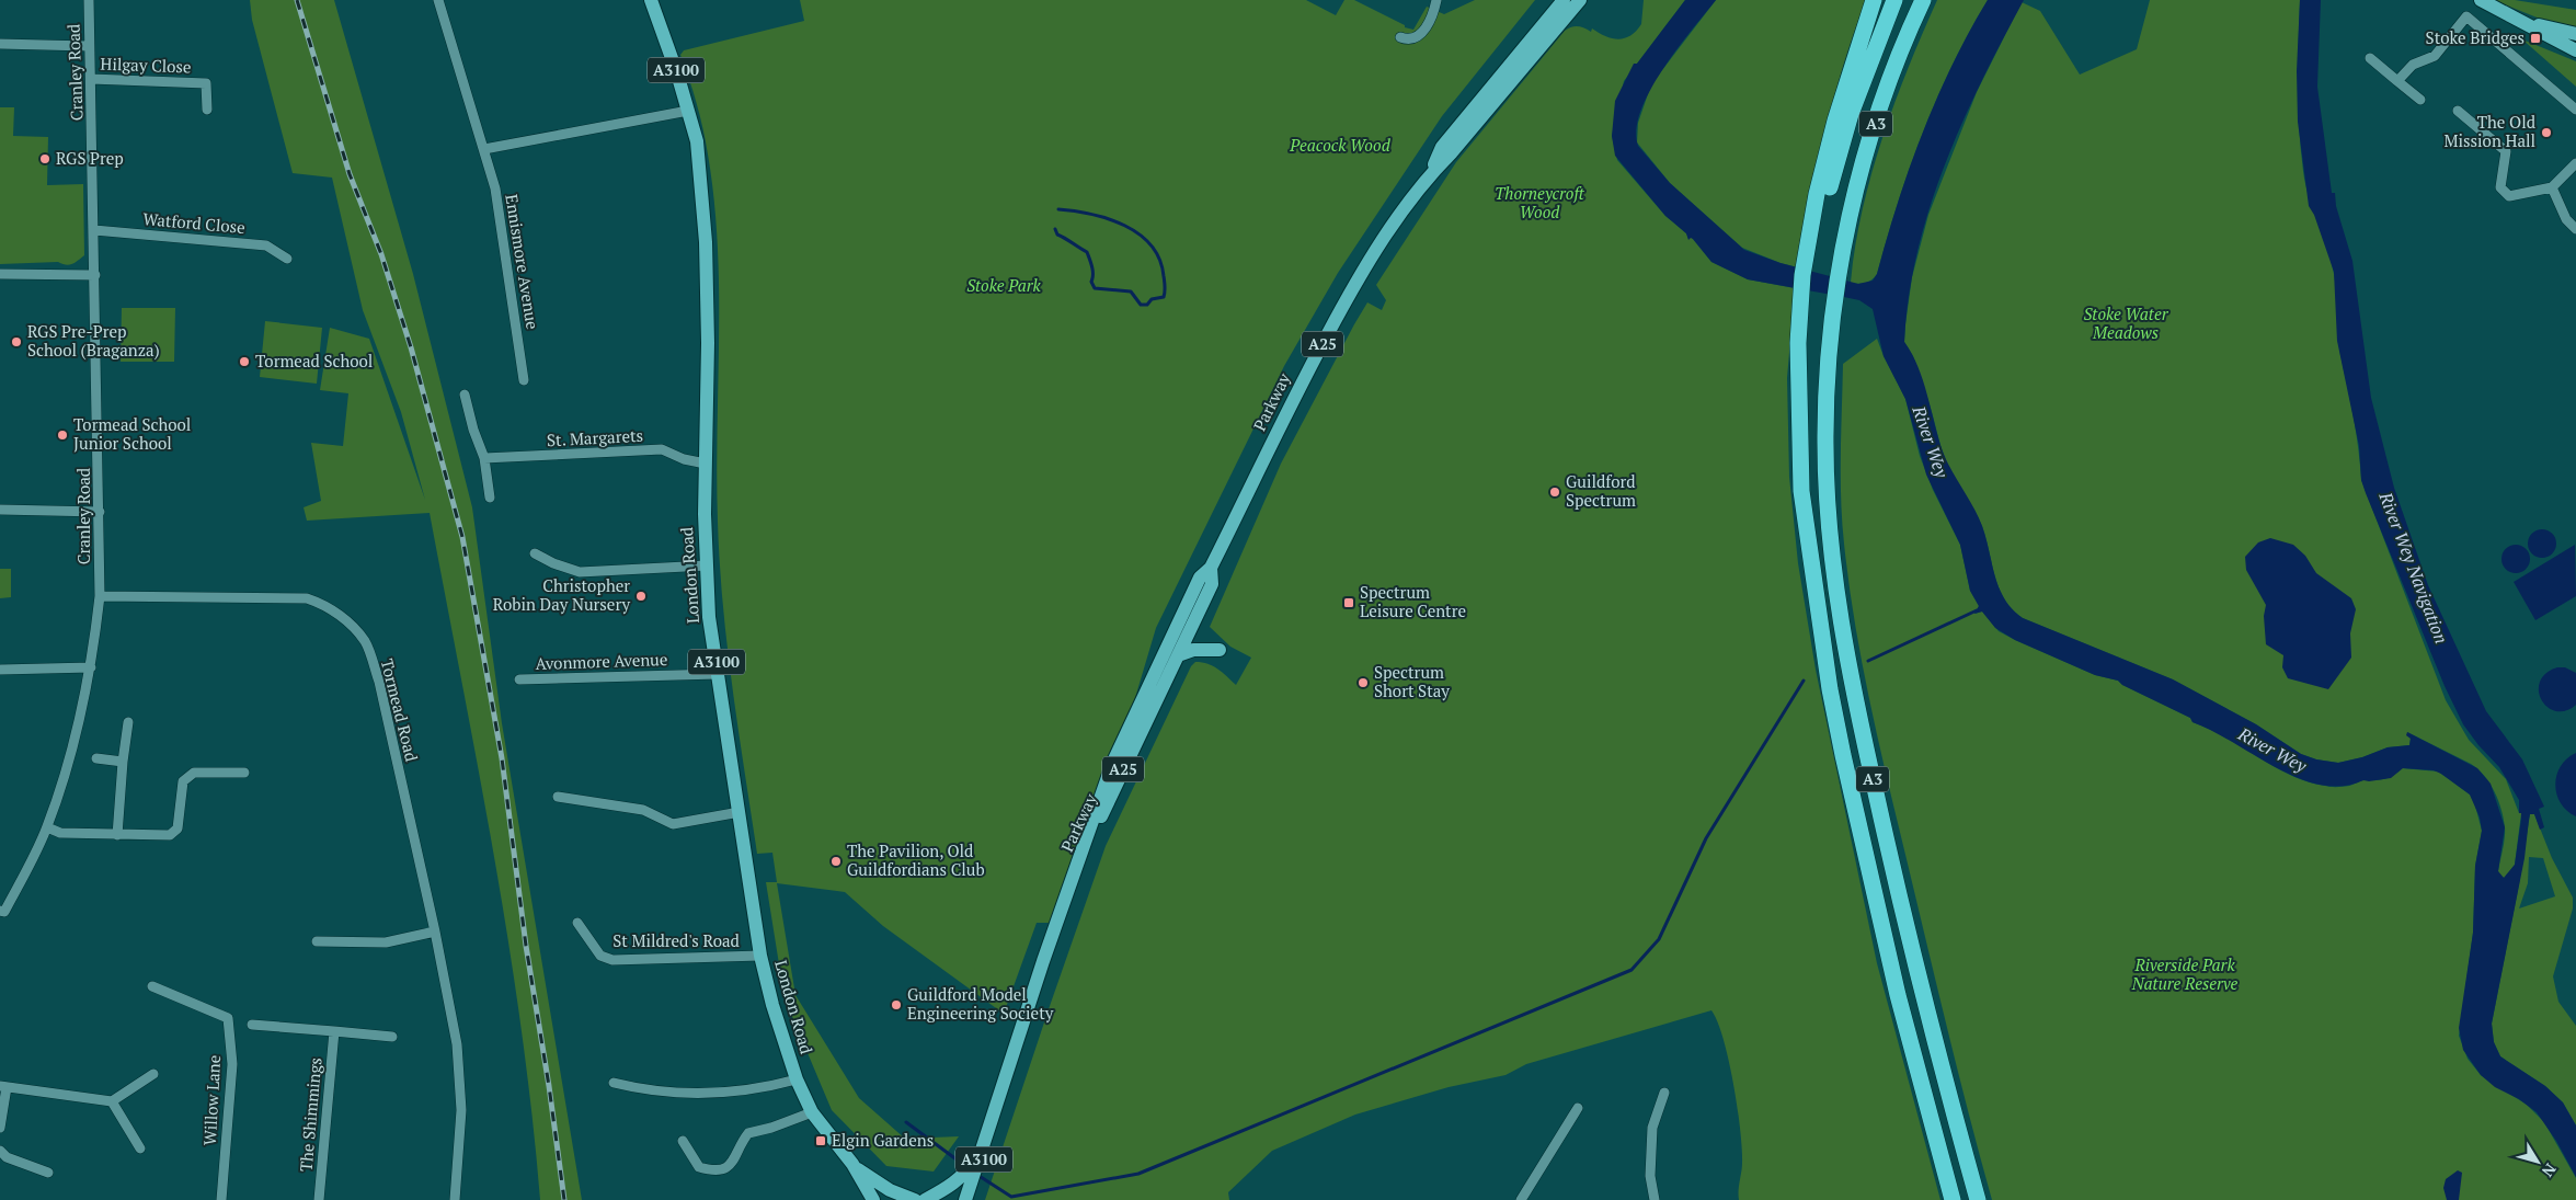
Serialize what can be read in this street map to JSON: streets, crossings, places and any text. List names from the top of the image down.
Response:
{
  "streets": {
    "highway": ["A3"],
    "main road": [
      "A3100",
      "A25",
      "Parkway",
      "London Road"
    ],
    "street": [
      "Hilgay Close",
      "Cranley Road",
      "Watford Close",
      "Ennismore Avenue",
      "St. Margarets",
      "Avonmore Avenue",
      "Tormead Road",
      "St Mildred's Road",
      "Willow Lane",
      "The Shimmings"
    ]
  },
  "crossings": [
    ["Hilgay Close", "Cranley Road"],
    ["A3100", "A25"],
    ["A3100", "Parkway"],
    ["Cranley Road", "Watford Close"],
    ["Cranley Road", "Tormead Road"],
    ["A25", "Parkway"],
    ["St. Margarets", "London Road"],
    ["London Road", "Avonmore Avenue"],
    ["London Road", "St Mildred's Road"]
  ],
  "water": ["River Wey", "River Wey Navigation"],
  "parks": [
    "Peacock Wood",
    "Thorneycroft Wood",
    "Stoke Park",
    "Stoke Water Meadows",
    "Riverside Park Nature Reserve"
  ],
  "places": {
    "transit": ["Stoke Bridges", "Spectrum Leisure Centre", "Elgin Gardens"],
    "other": [
      "The Old Mission Hall",
      "RGS Prep",
      "RGS Pre-Prep School (Braganza)",
      "Tormead School",
      "Tormead School Junior School",
      "Guildford Spectrum",
      "Christopher Robin Day Nursery",
      "Spectrum Short Stay",
      "The Pavilion, Old Guildfordians Club",
      "Guildford Model Engineering Society"
    ]
  },
  "north": "bottom right"
}
